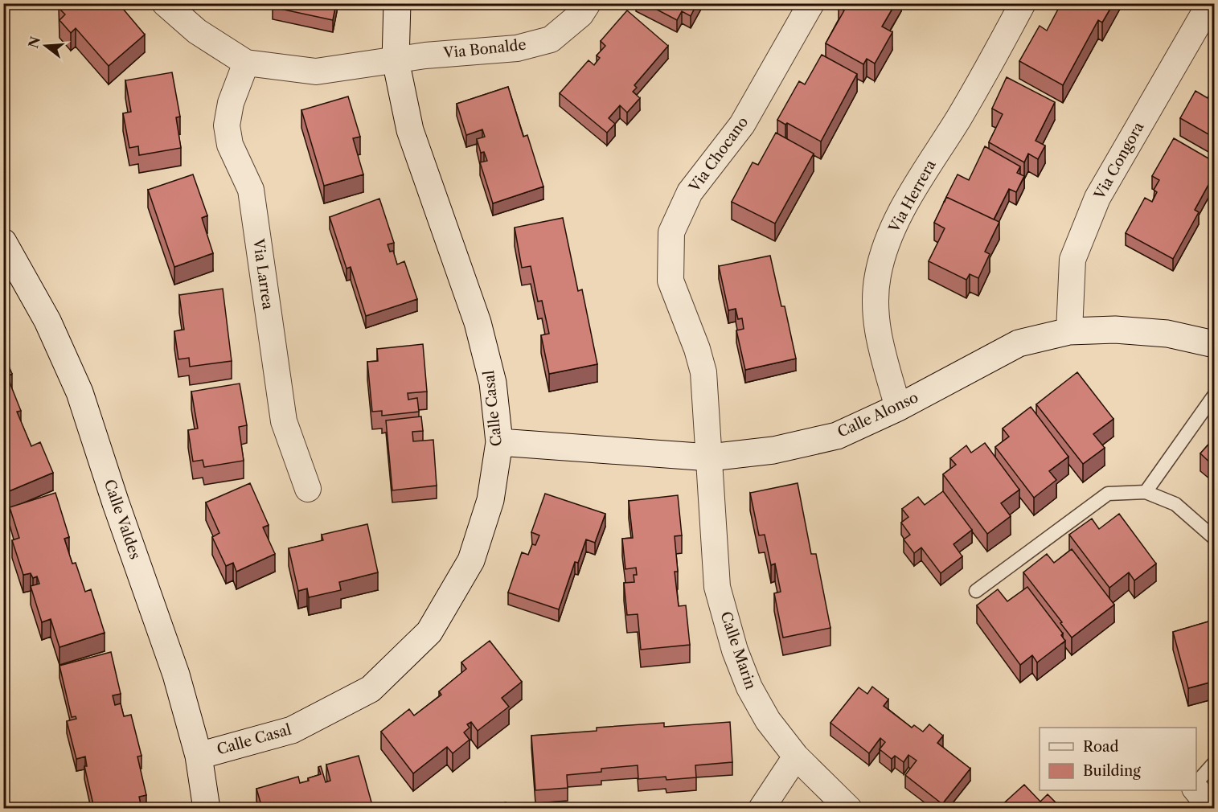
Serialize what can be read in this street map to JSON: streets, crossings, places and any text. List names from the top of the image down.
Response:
{
  "streets": {
    "street": [
      "Via Bonalde",
      "Via Chocano",
      "Via Congora",
      "Via Herrera",
      "Via Larrea",
      "Calle Casal",
      "Calle Alonso",
      "Calle Valdes",
      "Calle Marin"
    ]
  },
  "crossings": [
    ["Via Bonalde", "Via Larrea"],
    ["Via Bonalde", "Calle Casal"],
    ["Via Chocano", "Calle Alonso"],
    ["Via Chocano", "Calle Marin"],
    ["Via Congora", "Calle Alonso"],
    ["Via Herrera", "Calle Alonso"],
    ["Calle Casal", "Calle Alonso"],
    ["Calle Casal", "Calle Valdes"],
    ["Calle Alonso", "Calle Marin"]
  ],
  "legend": ["Road", "Building"],
  "north": "left"
}
